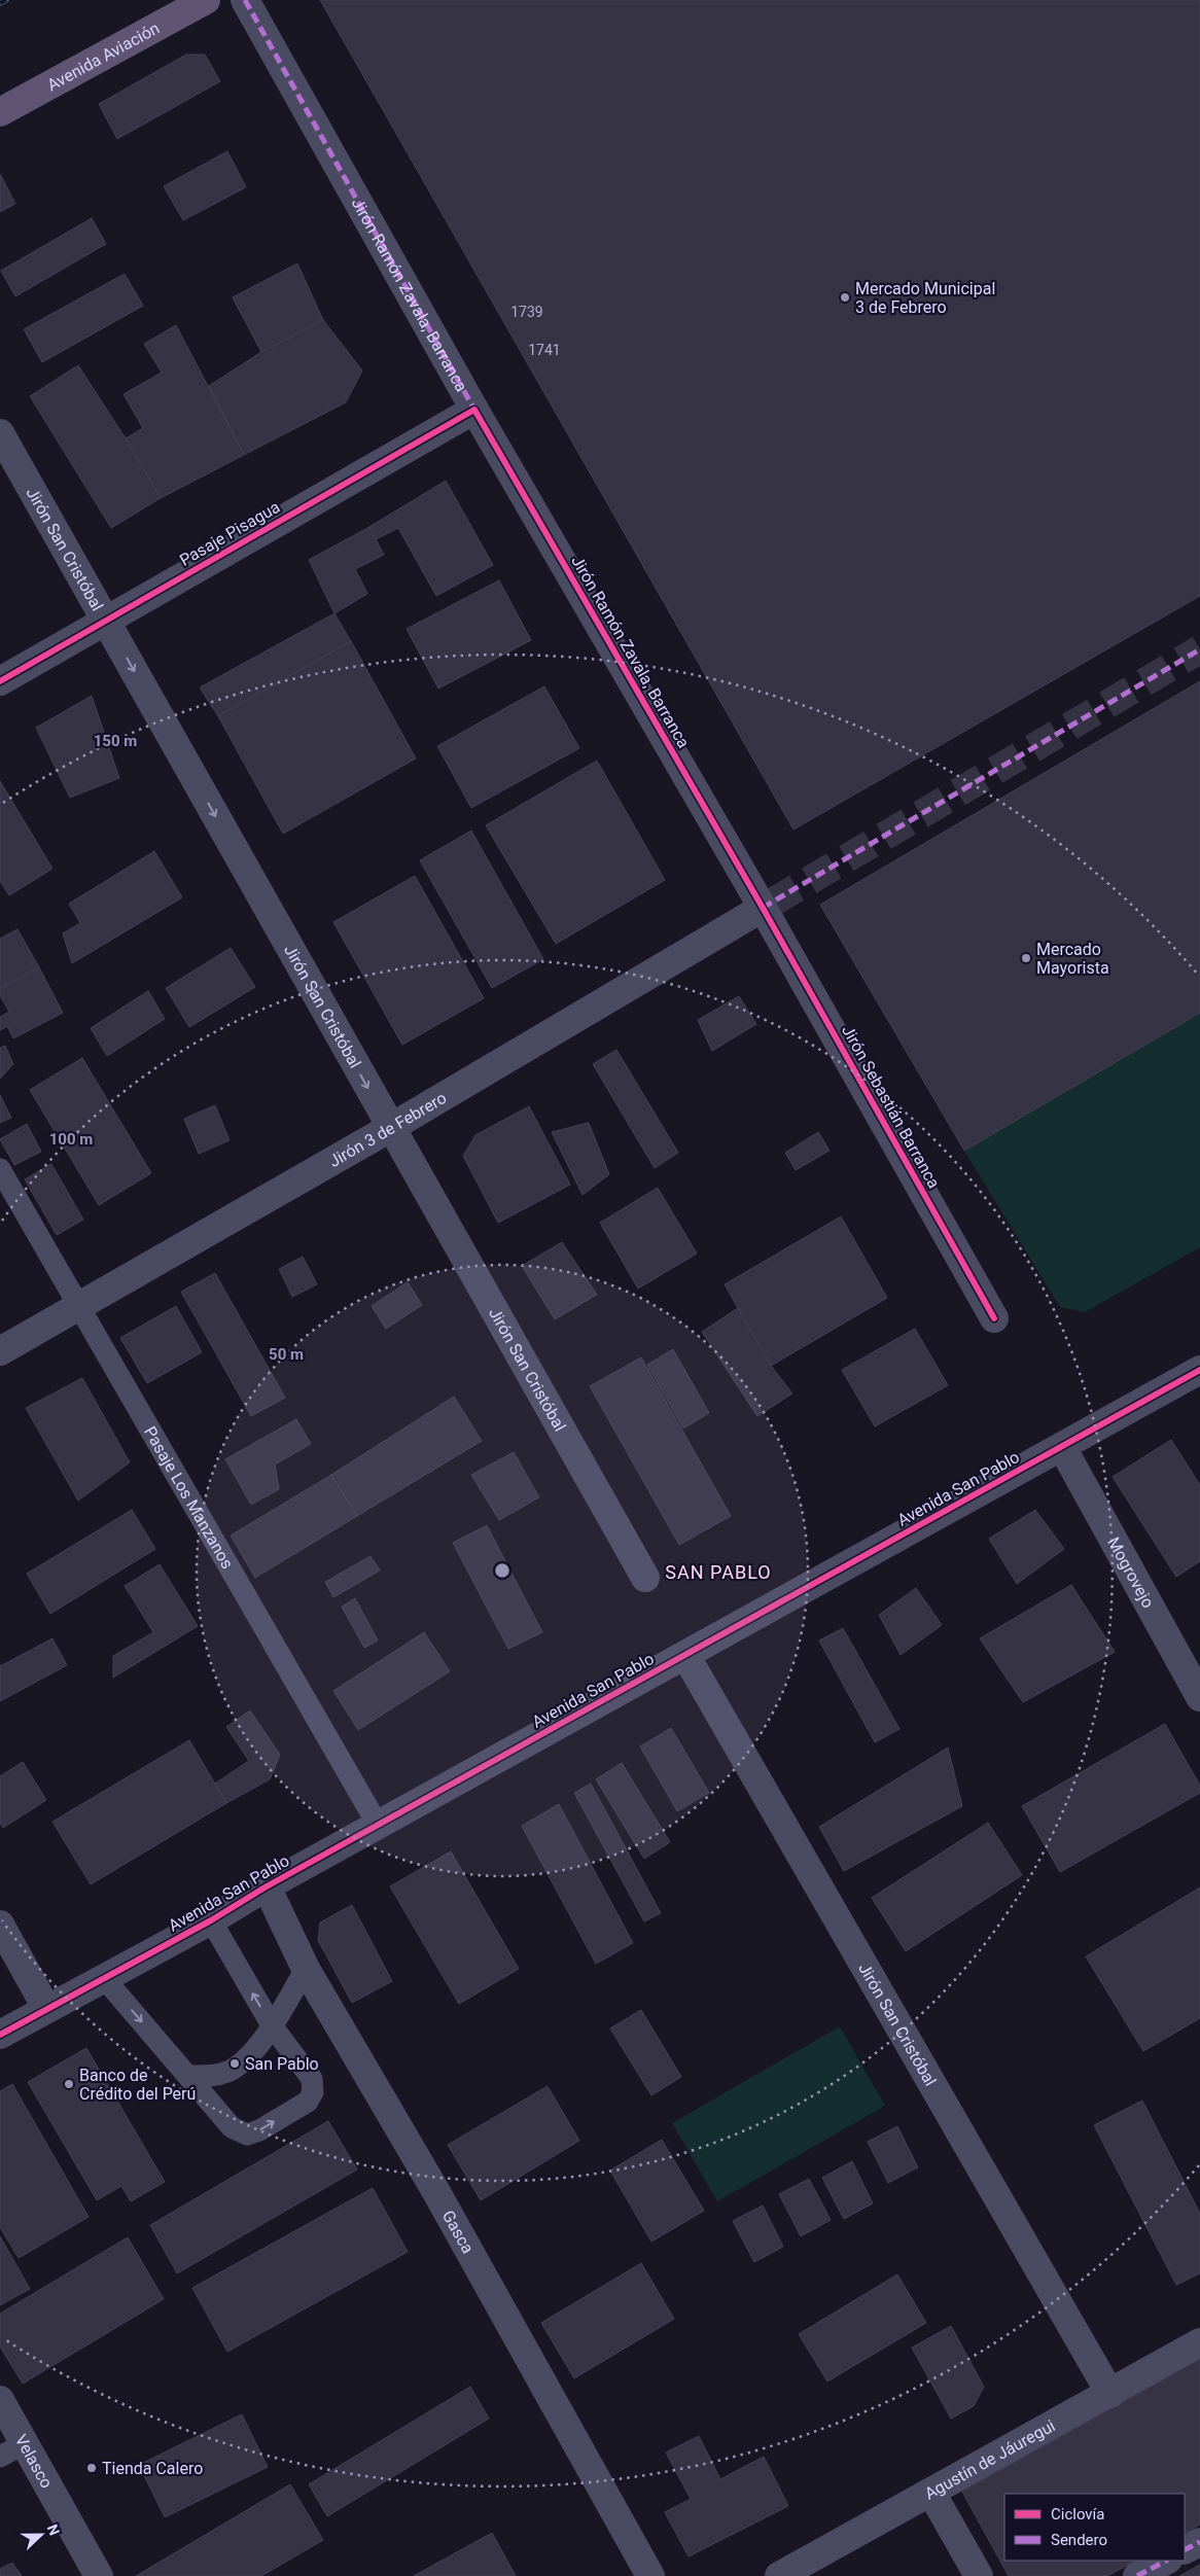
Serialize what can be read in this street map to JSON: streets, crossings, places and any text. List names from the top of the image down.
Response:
{
  "streets": {
    "main road": ["Avenida Aviación"],
    "street": [
      "Jirón Ramón Zavala, Barranca",
      "Pasaje Pisagua",
      "Jirón San Cristóbal",
      "Jirón Sebastián Barranca",
      "Jirón 3 de Febrero",
      "Avenida San Pablo",
      "Mogrovejo",
      "Gasca",
      "Agustín de Jáuregui",
      "Velasco"
    ],
    "lane": ["Pasaje Los Manzanos"]
  },
  "crossings": [
    ["Jirón Ramón Zavala, Barranca", "Pasaje Pisagua"],
    ["Jirón Ramón Zavala, Barranca", "Jirón Sebastián Barranca"],
    ["Jirón Ramón Zavala, Barranca", "Jirón 3 de Febrero"],
    ["Pasaje Pisagua", "Jirón San Cristóbal"],
    ["Jirón San Cristóbal", "Jirón 3 de Febrero"],
    ["Jirón San Cristóbal", "Avenida San Pablo"],
    ["Jirón San Cristóbal", "Agustín de Jáuregui"],
    ["Jirón Sebastián Barranca", "Jirón 3 de Febrero"],
    ["Jirón 3 de Febrero", "Pasaje Los Manzanos"],
    ["Avenida San Pablo", "Pasaje Los Manzanos"],
    ["Avenida San Pablo", "Mogrovejo"],
    ["Avenida San Pablo", "Gasca"]
  ],
  "districts": ["SAN PABLO"],
  "places": [
    "Mercado Municipal 3 de Febrero",
    "Mercado Mayorista",
    "San Pablo",
    "Banco de Crédito del Perú",
    "Tienda Calero"
  ],
  "house_numbers": ["1739", "1741"],
  "legend": ["Ciclovía", "Sendero"],
  "north": "right",
  "rings": ["150 m", "100 m", "50 m"]
}
